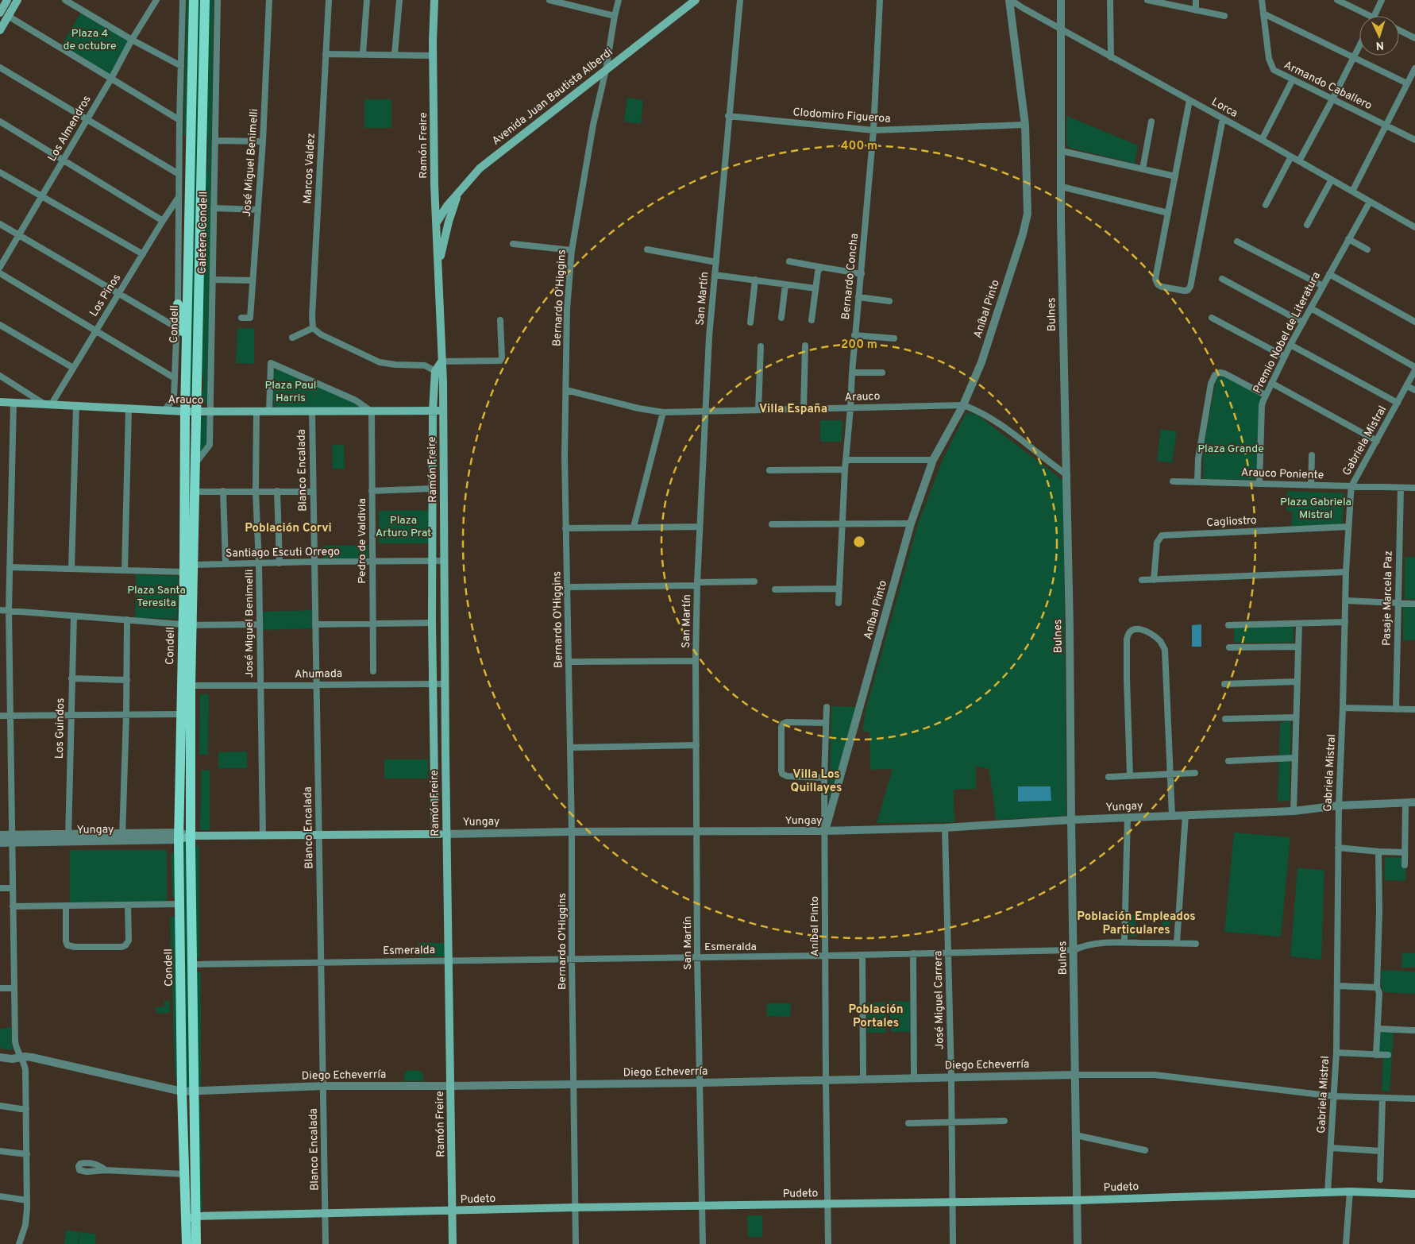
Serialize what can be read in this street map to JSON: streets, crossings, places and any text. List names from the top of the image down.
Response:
{
  "streets": {
    "main road": [
      "Avenida Juan Bautista Alberdi",
      "Ramón Freire",
      "Condell",
      "Arauco",
      "Yungay",
      "Pudeto"
    ],
    "street": [
      "Armando Caballero",
      "Lorca",
      "Clodomiro Figueroa",
      "Los Almendros",
      "José Miguel Benimelli",
      "Marcos Valdez",
      "Caletera Condell",
      "Bernardo Concha",
      "Los Pinos",
      "Bernardo O'Higgins",
      "San Martín",
      "Aníbal Pinto",
      "Bulnes",
      "Premio Nobel de Literatura",
      "Gabriela Mistral",
      "Blanco Encalada",
      "Arauco Poniente",
      "Cagliostro",
      "Pedro de Valdivia",
      "Santiago Escuti Orrego",
      "Pasaje Marcela Paz",
      "Ahumada",
      "Los Guindos",
      "Esmeralda",
      "José Miguel Carrera",
      "Diego Echeverría"
    ]
  },
  "crossings": [
    ["Avenida Juan Bautista Alberdi", "Ramón Freire"],
    ["Avenida Juan Bautista Alberdi", "Bernardo O'Higgins"],
    ["Lorca", "Aníbal Pinto"],
    ["Lorca", "Bulnes"],
    ["Lorca", "Premio Nobel de Literatura"],
    ["Clodomiro Figueroa", "Bernardo Concha"],
    ["Clodomiro Figueroa", "San Martín"],
    ["Clodomiro Figueroa", "Aníbal Pinto"],
    ["Ramón Freire", "Arauco"],
    ["Ramón Freire", "Santiago Escuti Orrego"],
    ["Ramón Freire", "Ahumada"],
    ["Ramón Freire", "Yungay"],
    ["Ramón Freire", "Esmeralda"],
    ["Ramón Freire", "Diego Echeverría"],
    ["Ramón Freire", "Pudeto"],
    ["José Miguel Benimelli", "Arauco"],
    ["José Miguel Benimelli", "Santiago Escuti Orrego"],
    ["José Miguel Benimelli", "Ahumada"],
    ["José Miguel Benimelli", "Yungay"],
    ["Caletera Condell", "Condell"],
    ["Caletera Condell", "Arauco"],
    ["Bernardo Concha", "Arauco"],
    ["Los Pinos", "Arauco"],
    ["Bernardo O'Higgins", "Arauco"],
    ["Bernardo O'Higgins", "Yungay"],
    ["Bernardo O'Higgins", "Esmeralda"],
    ["Bernardo O'Higgins", "Diego Echeverría"],
    ["Bernardo O'Higgins", "Pudeto"],
    ["San Martín", "Arauco"],
    ["San Martín", "Yungay"],
    ["San Martín", "Esmeralda"],
    ["San Martín", "Diego Echeverría"],
    ["San Martín", "Pudeto"],
    ["Aníbal Pinto", "Arauco"],
    ["Aníbal Pinto", "Yungay"],
    ["Aníbal Pinto", "Esmeralda"],
    ["Aníbal Pinto", "Diego Echeverría"],
    ["Aníbal Pinto", "Pudeto"],
    ["Bulnes", "Arauco"],
    ["Bulnes", "Yungay"],
    ["Bulnes", "Esmeralda"],
    ["Bulnes", "Diego Echeverría"],
    ["Bulnes", "Pudeto"],
    ["Condell", "Arauco"],
    ["Condell", "Santiago Escuti Orrego"],
    ["Condell", "Ahumada"],
    ["Condell", "Yungay"],
    ["Condell", "Esmeralda"],
    ["Condell", "Diego Echeverría"],
    ["Condell", "Pudeto"],
    ["Premio Nobel de Literatura", "Arauco Poniente"],
    ["Arauco", "Blanco Encalada"],
    ["Arauco", "Pedro de Valdivia"],
    ["Gabriela Mistral", "Arauco Poniente"],
    ["Gabriela Mistral", "Cagliostro"],
    ["Gabriela Mistral", "Yungay"],
    ["Gabriela Mistral", "Diego Echeverría"],
    ["Gabriela Mistral", "Pudeto"],
    ["Blanco Encalada", "Santiago Escuti Orrego"],
    ["Blanco Encalada", "Ahumada"],
    ["Blanco Encalada", "Yungay"],
    ["Blanco Encalada", "Esmeralda"],
    ["Blanco Encalada", "Diego Echeverría"],
    ["Blanco Encalada", "Pudeto"],
    ["Arauco Poniente", "Pasaje Marcela Paz"],
    ["Pedro de Valdivia", "Santiago Escuti Orrego"],
    ["Los Guindos", "Yungay"],
    ["Yungay", "José Miguel Carrera"],
    ["Esmeralda", "José Miguel Carrera"],
    ["José Miguel Carrera", "Diego Echeverría"],
    ["José Miguel Carrera", "Pudeto"]
  ],
  "districts": [
    "Villa España",
    "Población Corvi",
    "Villa Los Quillayes",
    "Población Empleados Particulares",
    "Población Portales"
  ],
  "parks": [
    "Plaza 4 de octubre",
    "Plaza Paul Harris",
    "Plaza Grande",
    "Plaza Gabriela Mistral",
    "Plaza Arturo Prat",
    "Plaza Santa Teresita"
  ],
  "north": "bottom",
  "rings": ["400 m", "200 m"]
}
